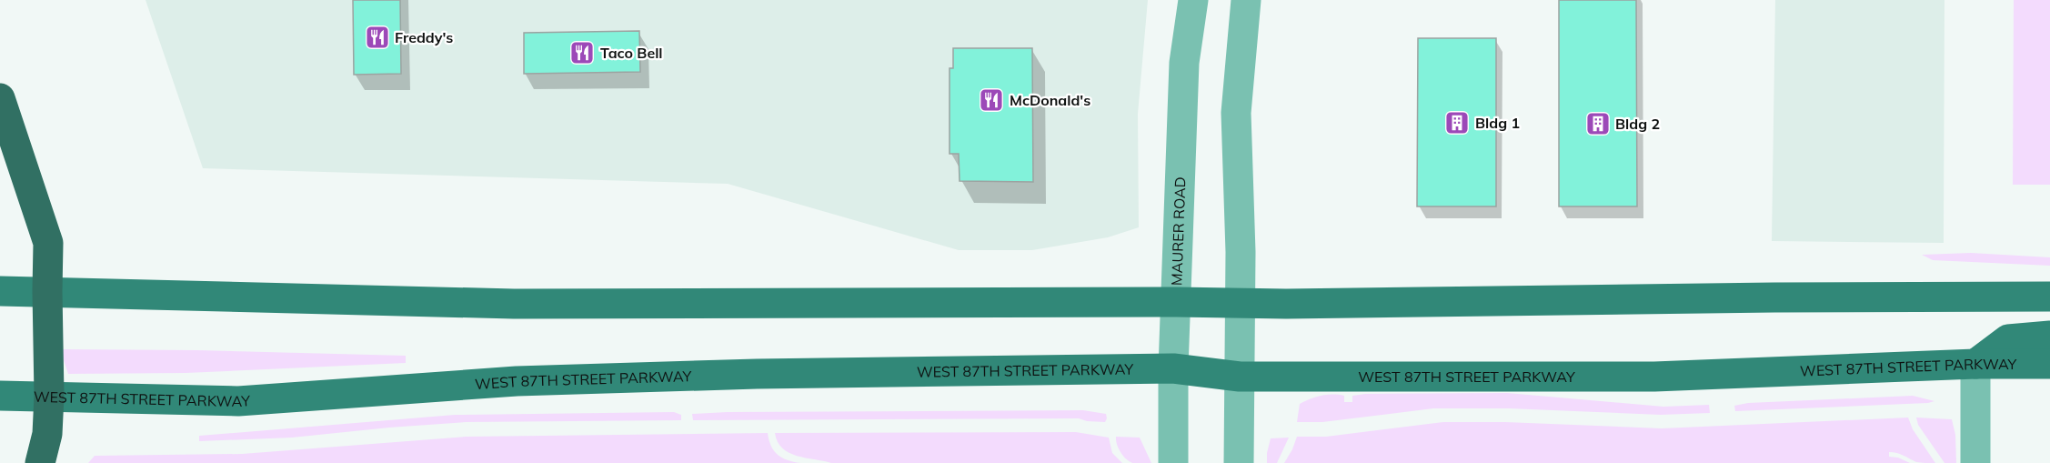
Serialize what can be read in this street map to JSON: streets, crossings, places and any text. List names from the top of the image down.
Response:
{
  "streets": {
    "main road": ["WEST 87TH STREET PARKWAY"],
    "street": ["MAURER ROAD"]
  },
  "crossings": [
    ["MAURER ROAD", "WEST 87TH STREET PARKWAY"]
  ],
  "places": {
    "restaurant": ["Freddy's", "Taco Bell", "McDonald's"],
    "building": ["Bldg 1", "Bldg 2"]
  }
}
